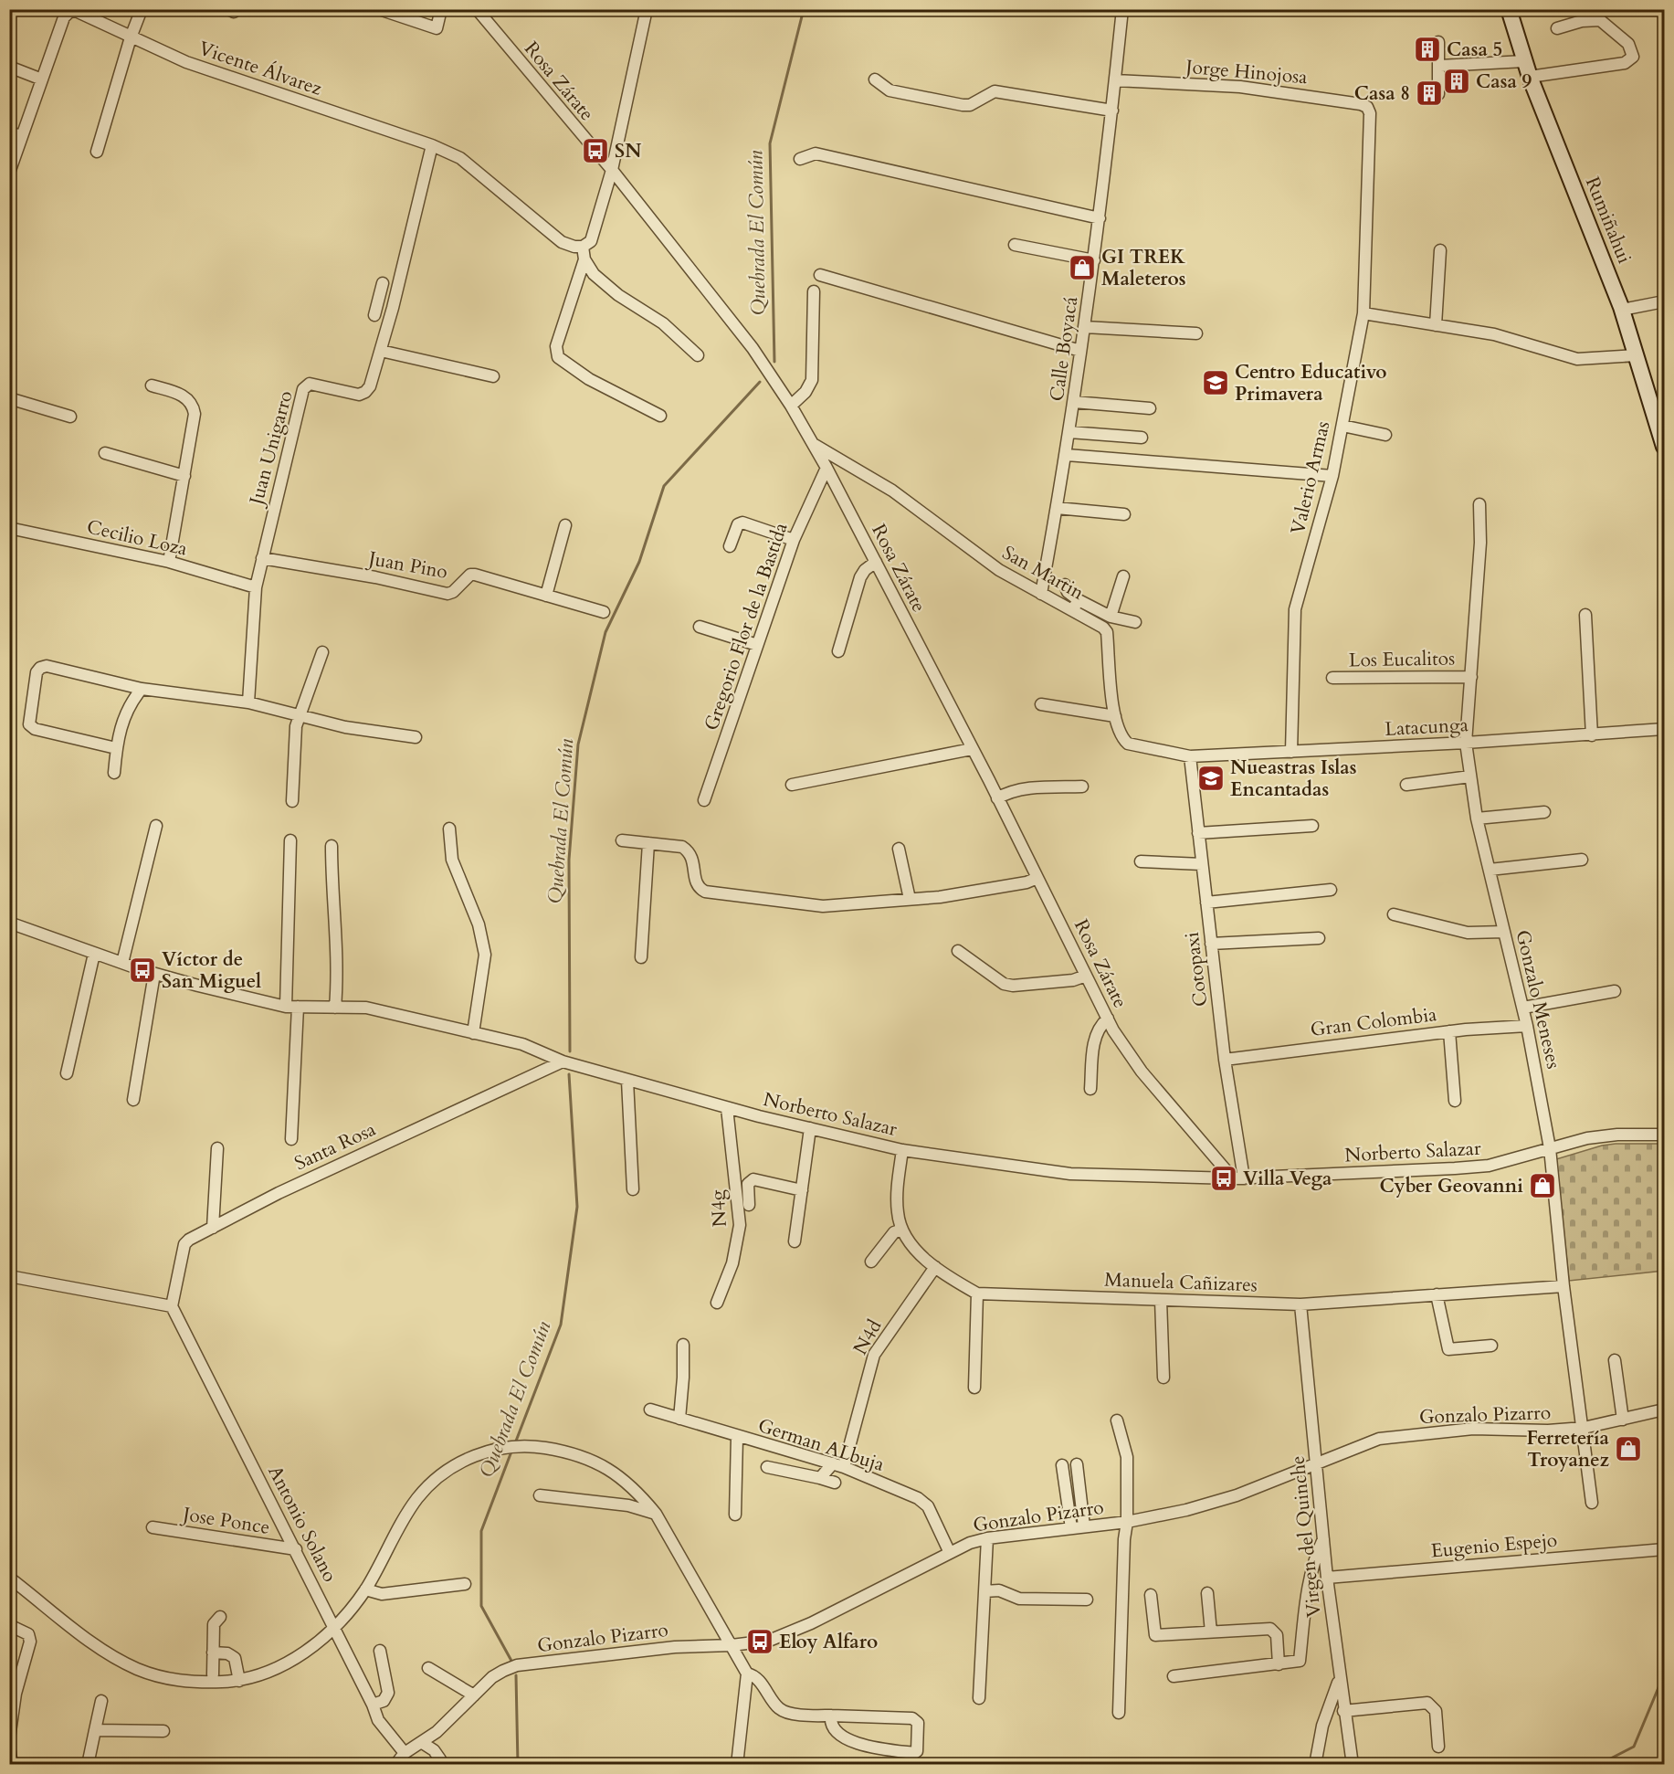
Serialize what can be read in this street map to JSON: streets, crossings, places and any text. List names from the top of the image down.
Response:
{
  "streets": {
    "street": [
      "Vicente Álvarez",
      "Jorge Hinojosa",
      "Rosa Zárate",
      "Rumiñahui",
      "Calle Boyacá",
      "Juan Unigarro",
      "Valerio Armas",
      "Cecilio Loza",
      "Juan Pino",
      "San Martin",
      "Gregorio Flor de la Bastida",
      "Los Eucalitos",
      "Latacunga",
      "Cotopaxi",
      "Gonzalo Meneses",
      "Gran Colombia",
      "Norberto Salazar",
      "Santa Rosa",
      "N4g",
      "Manuela Cañizares",
      "N4d",
      "Gonzalo Pizarro",
      "German ALbuja",
      "Jose Ponce",
      "Antonio Solano",
      "Virgen del Quinche",
      "Eugenio Espejo"
    ]
  },
  "crossings": [
    ["Vicente Álvarez", "Juan Unigarro"],
    ["Jorge Hinojosa", "Calle Boyacá"],
    ["Jorge Hinojosa", "Valerio Armas"],
    ["Rosa Zárate", "San Martin"],
    ["Rosa Zárate", "Gregorio Flor de la Bastida"],
    ["Rosa Zárate", "Cotopaxi"],
    ["Rosa Zárate", "Norberto Salazar"],
    ["Calle Boyacá", "San Martin"],
    ["Juan Unigarro", "Cecilio Loza"],
    ["Juan Unigarro", "Juan Pino"],
    ["Valerio Armas", "Latacunga"],
    ["San Martin", "Latacunga"],
    ["San Martin", "Cotopaxi"],
    ["Los Eucalitos", "Gonzalo Meneses"],
    ["Latacunga", "Cotopaxi"],
    ["Latacunga", "Gonzalo Meneses"],
    ["Cotopaxi", "Gran Colombia"],
    ["Cotopaxi", "Norberto Salazar"],
    ["Gonzalo Meneses", "Gran Colombia"],
    ["Gonzalo Meneses", "Norberto Salazar"],
    ["Gonzalo Meneses", "Manuela Cañizares"],
    ["Gonzalo Meneses", "Gonzalo Pizarro"],
    ["Norberto Salazar", "Santa Rosa"],
    ["Norberto Salazar", "N4g"],
    ["Santa Rosa", "Antonio Solano"],
    ["Manuela Cañizares", "Virgen del Quinche"],
    ["N4d", "German ALbuja"],
    ["Gonzalo Pizarro", "German ALbuja"],
    ["Gonzalo Pizarro", "Antonio Solano"],
    ["Gonzalo Pizarro", "Virgen del Quinche"],
    ["Jose Ponce", "Antonio Solano"],
    ["Virgen del Quinche", "Eugenio Espejo"]
  ],
  "water": ["Quebrada El Común"],
  "places": {
    "building": ["Casa 5", "Casa 9", "Casa 8"],
    "bus stop": [
      "SN",
      "Víctor de San Miguel",
      "Villa Vega",
      "Eloy Alfaro"
    ],
    "shop": ["GI TREK Maleteros", "Cyber Geovanni", "Ferretería Troyanez"],
    "school or university": ["Centro Educativo Primavera", "Nueastras Islas Encantadas"]
  }
}
